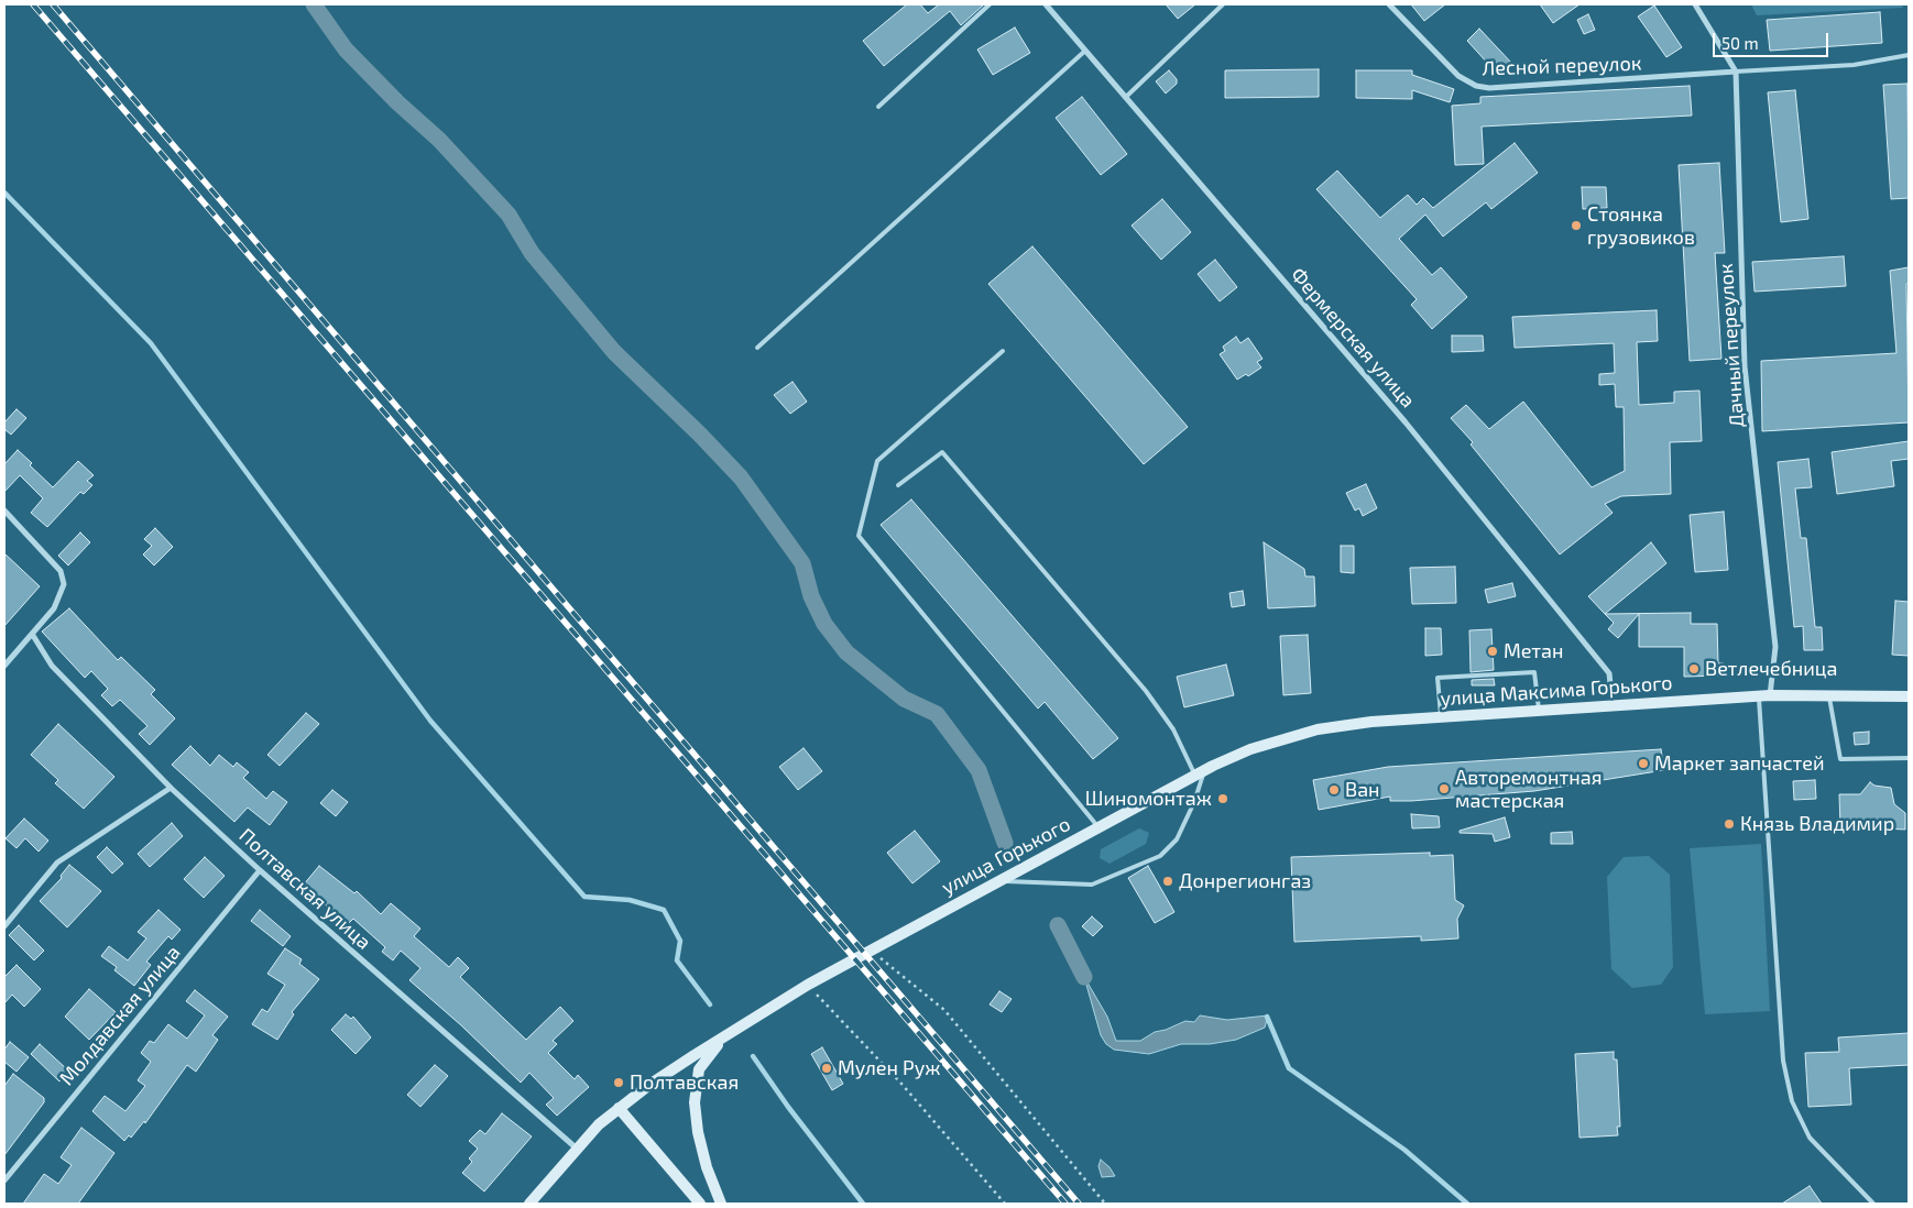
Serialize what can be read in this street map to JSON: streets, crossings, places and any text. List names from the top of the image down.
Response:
{
  "streets": {
    "main road": ["улица Максима Горького", "улица Горького"],
    "street": [
      "Лесной переулок",
      "Фермерская улица",
      "Дачный переулок",
      "Полтавская улица",
      "Молдавская улица"
    ]
  },
  "crossings": [
    ["Лесной переулок", "Дачный переулок"],
    ["Фермерская улица", "улица Максима Горького"],
    ["Дачный переулок", "улица Максима Горького"],
    ["улица Максима Горького", "улица Горького"],
    ["Полтавская улица", "Молдавская улица"]
  ],
  "places": [
    "Стоянка грузовиков",
    "Метан",
    "Ветлечебница",
    "Маркет запчастей",
    "Авторемонтная мастерская",
    "Ван",
    "Шиномонтаж",
    "Князь Владимир",
    "Донрегионгаз",
    "Мулен Руж",
    "Полтавская"
  ],
  "scale_bar": "50 m"
}
